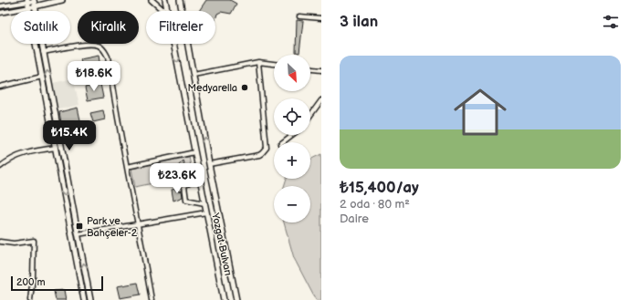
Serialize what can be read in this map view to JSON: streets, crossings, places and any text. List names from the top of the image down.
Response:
{
  "streets": {
    "main road": ["Yozgat Bulvarı"]
  },
  "places": {
    "other": ["Medyarella"],
    "transit": ["Park ve Bahçeler-2"]
  },
  "scale_bar": "200 m",
  "north": "bottom right",
  "page": {
    "heading": "3 ilan",
    "chip": ["Satılık", "Kiralık", "Filtreler"],
    "list": [
      {
        "name": "₺15,400/ay",
        "note": "2 oda · 80 m² · Daire"
      }
    ],
    "map_buttons": ["+", "−"],
    "price": ["₺18.6K", "₺15.4K", "₺23.6K"],
    "scale": "200 m"
  }
}
